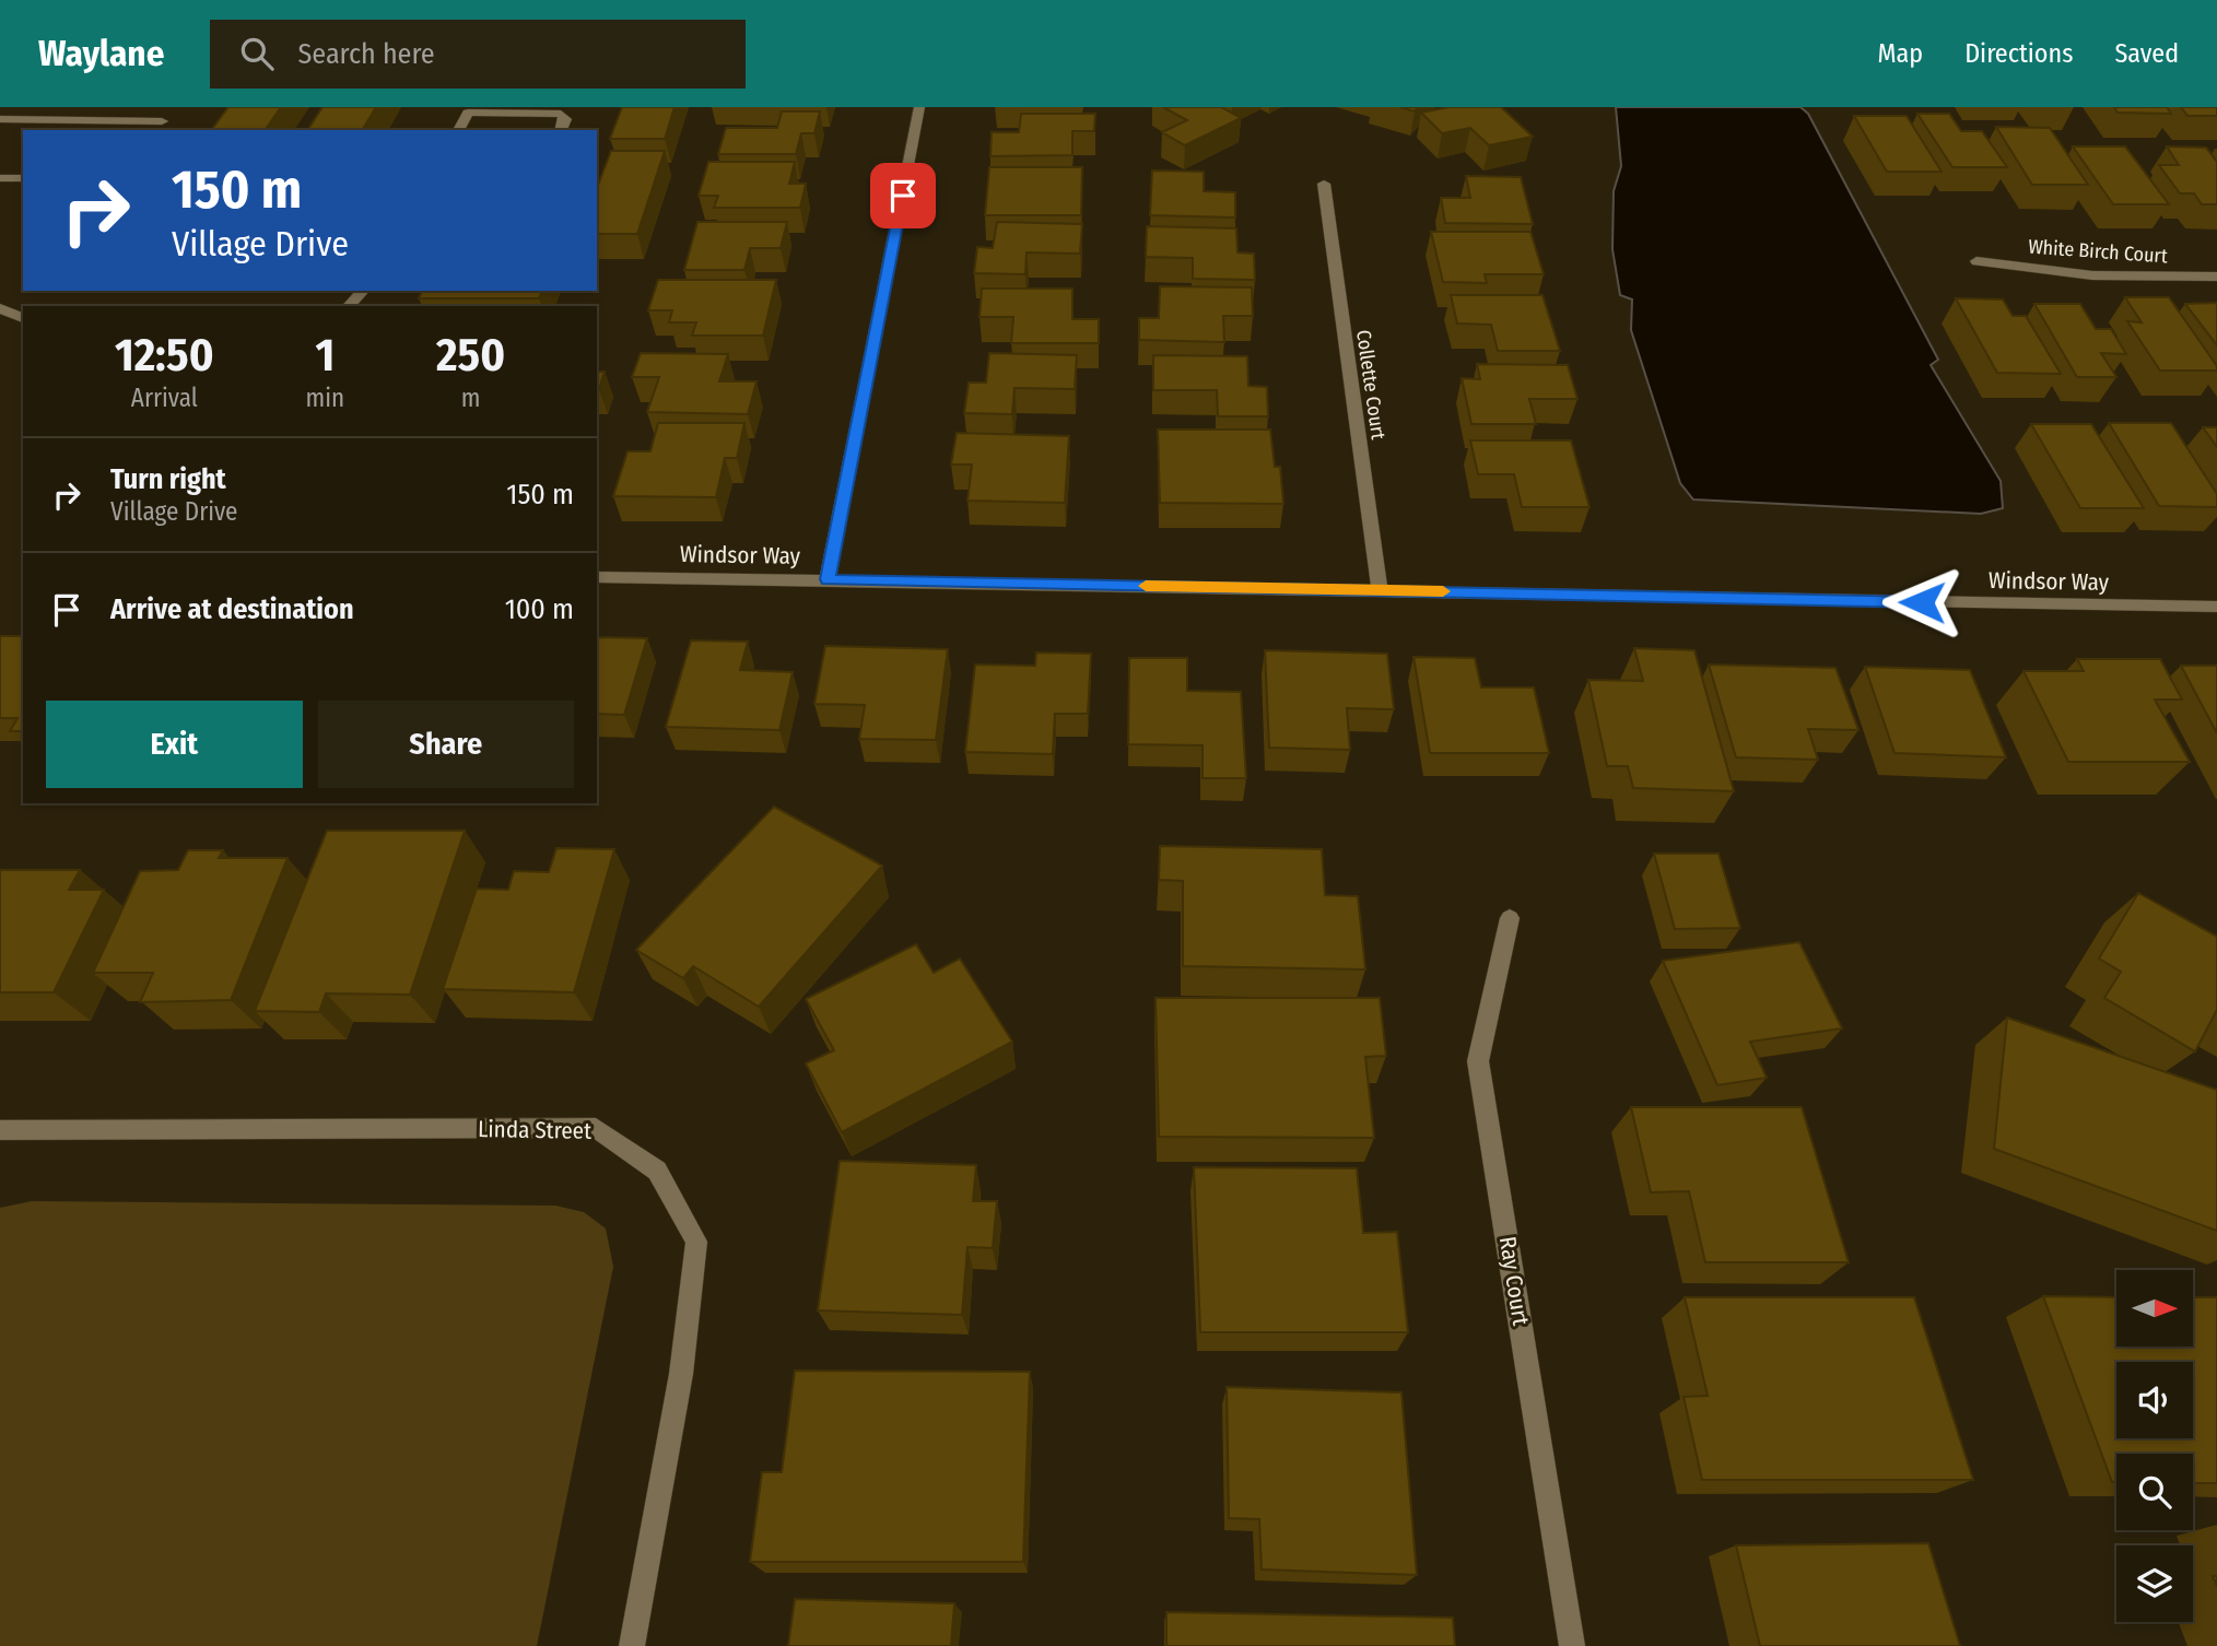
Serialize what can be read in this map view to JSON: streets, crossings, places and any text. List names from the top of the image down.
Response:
{
  "streets": {
    "street": [
      "White Birch Court",
      "Collette Court",
      "Windsor Way",
      "Linda Street",
      "Ray Court"
    ]
  },
  "crossings": [
    ["Collette Court", "Windsor Way"]
  ],
  "north": "right",
  "page": {
    "header": "Waylane",
    "search": "Search here",
    "nav": ["Map", "Directions", "Saved"],
    "turn": ["150 m", "Village Drive"],
    "eta": [
      "12:50",
      "Arrival",
      "1",
      "min",
      "250",
      "m"
    ],
    "list": [
      {
        "name": "Turn right",
        "note": "Village Drive",
        "value": "150 m"
      },
      {
        "name": "Arrive at destination",
        "value": "100 m"
      }
    ],
    "buttons": ["Exit", "Share"]
  }
}
